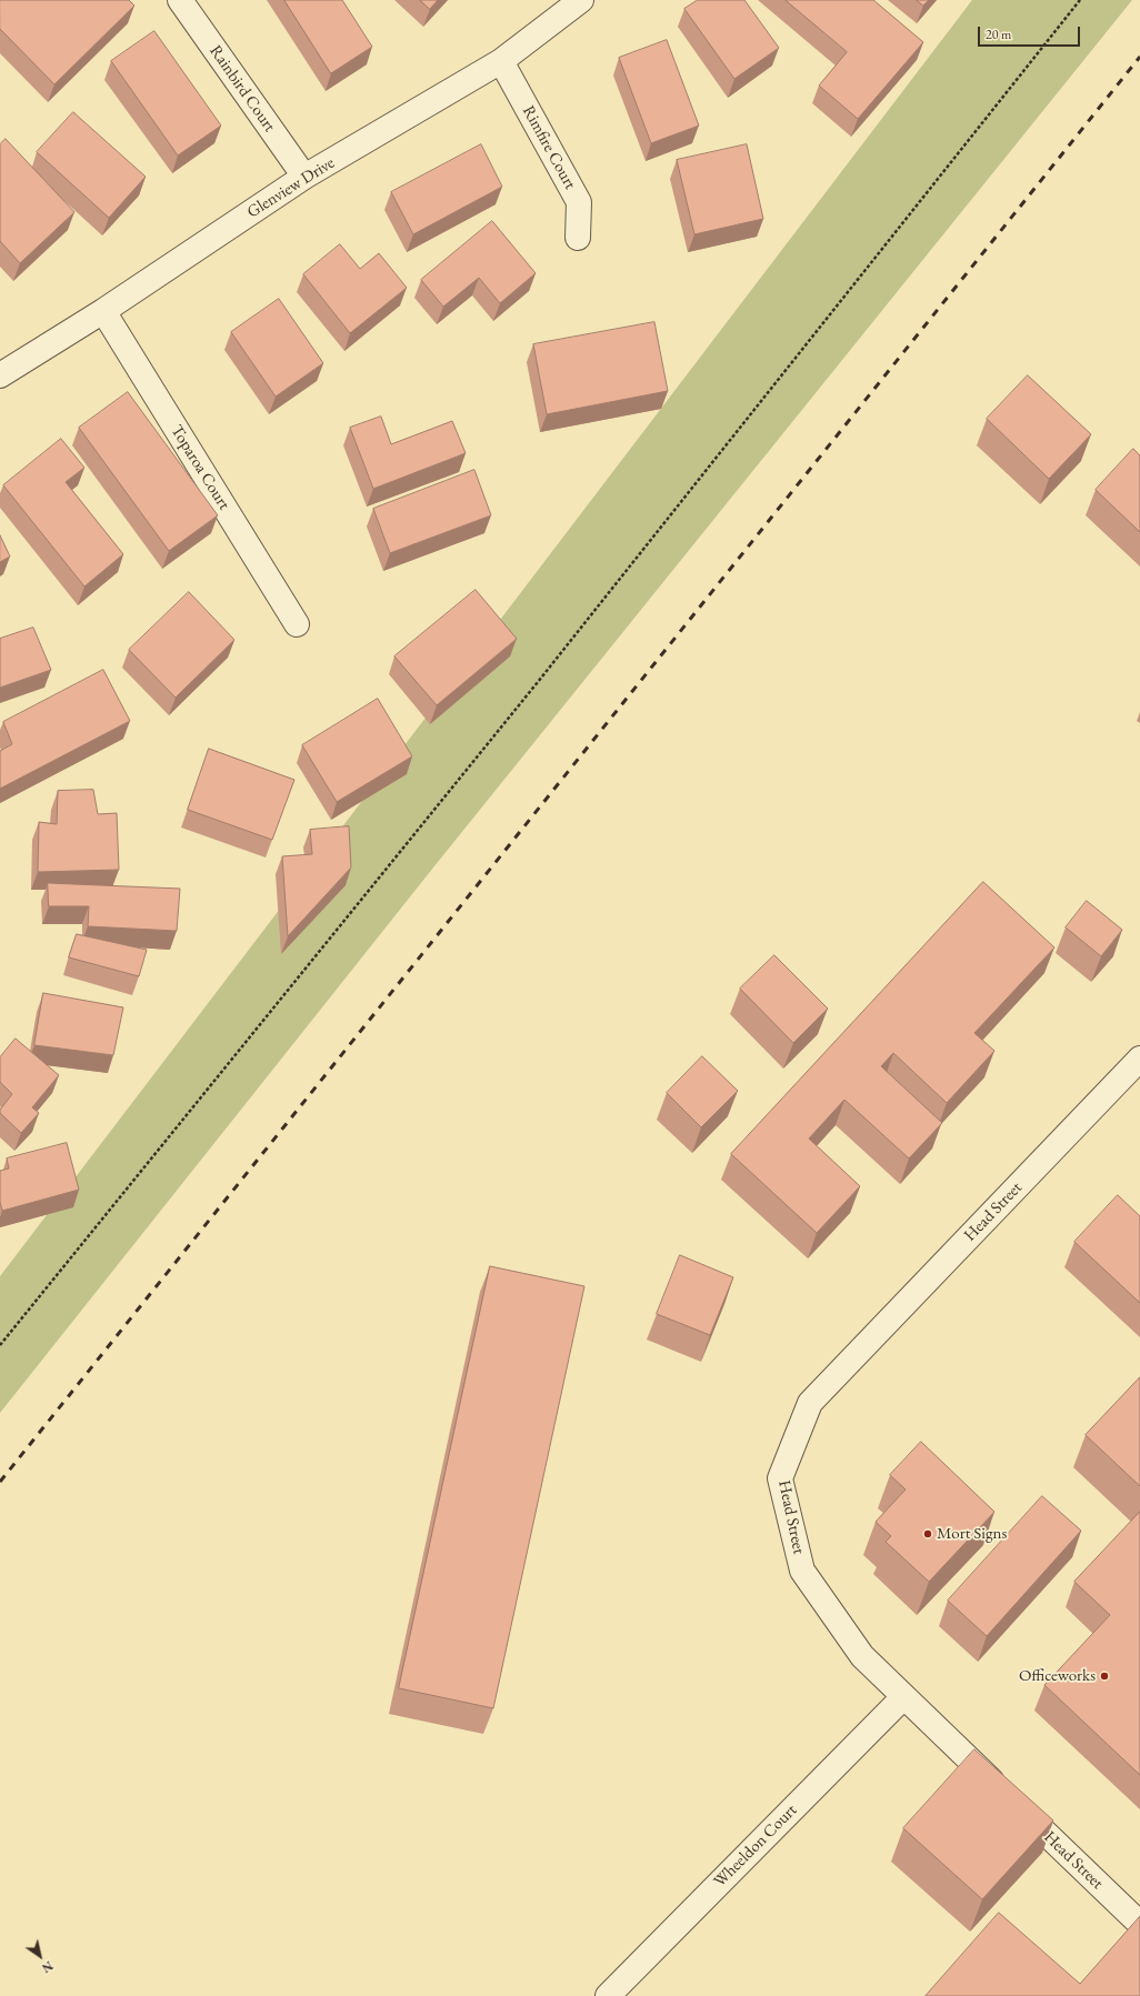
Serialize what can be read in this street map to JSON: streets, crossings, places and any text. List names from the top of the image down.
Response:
{
  "streets": {
    "street": [
      "Rainbird Court",
      "Rimfire Court",
      "Glenview Drive",
      "Toparoa Court",
      "Head Street",
      "Wheeldon Court"
    ]
  },
  "crossings": [
    ["Rainbird Court", "Glenview Drive"],
    ["Rimfire Court", "Glenview Drive"],
    ["Glenview Drive", "Toparoa Court"],
    ["Head Street", "Wheeldon Court"]
  ],
  "places": ["Mort Signs", "Officeworks"],
  "scale_bar": "20 m",
  "north": "bottom right"
}
